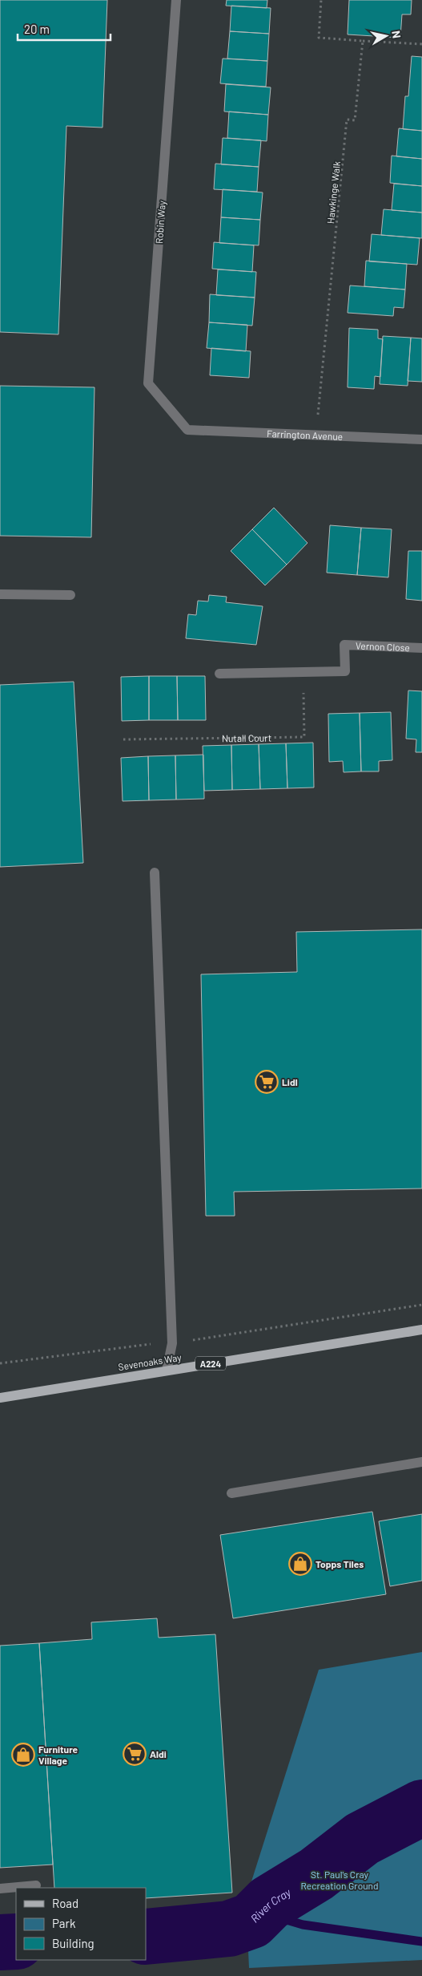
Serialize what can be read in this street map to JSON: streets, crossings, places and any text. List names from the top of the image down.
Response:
{
  "streets": {
    "main road": ["Sevenoaks Way", "A224"],
    "street": ["Robin Way", "Farrington Avenue", "Vernon Close"],
    "path": ["Hawkinge Walk", "Nutall Court"]
  },
  "crossings": [
    ["Hawkinge Walk", "Farrington Avenue"],
    ["Robin Way", "Farrington Avenue"],
    ["Vernon Close", "Nutall Court"]
  ],
  "water": ["River Cray"],
  "parks": ["St. Paul's Cray Recreation Ground"],
  "places": {
    "supermarket": ["Lidl", "Aldi"],
    "shop": ["Topps Tiles", "Furniture Village"]
  },
  "legend": ["Road", "Park", "Building"],
  "scale_bar": "20 m",
  "north": "right"
}
